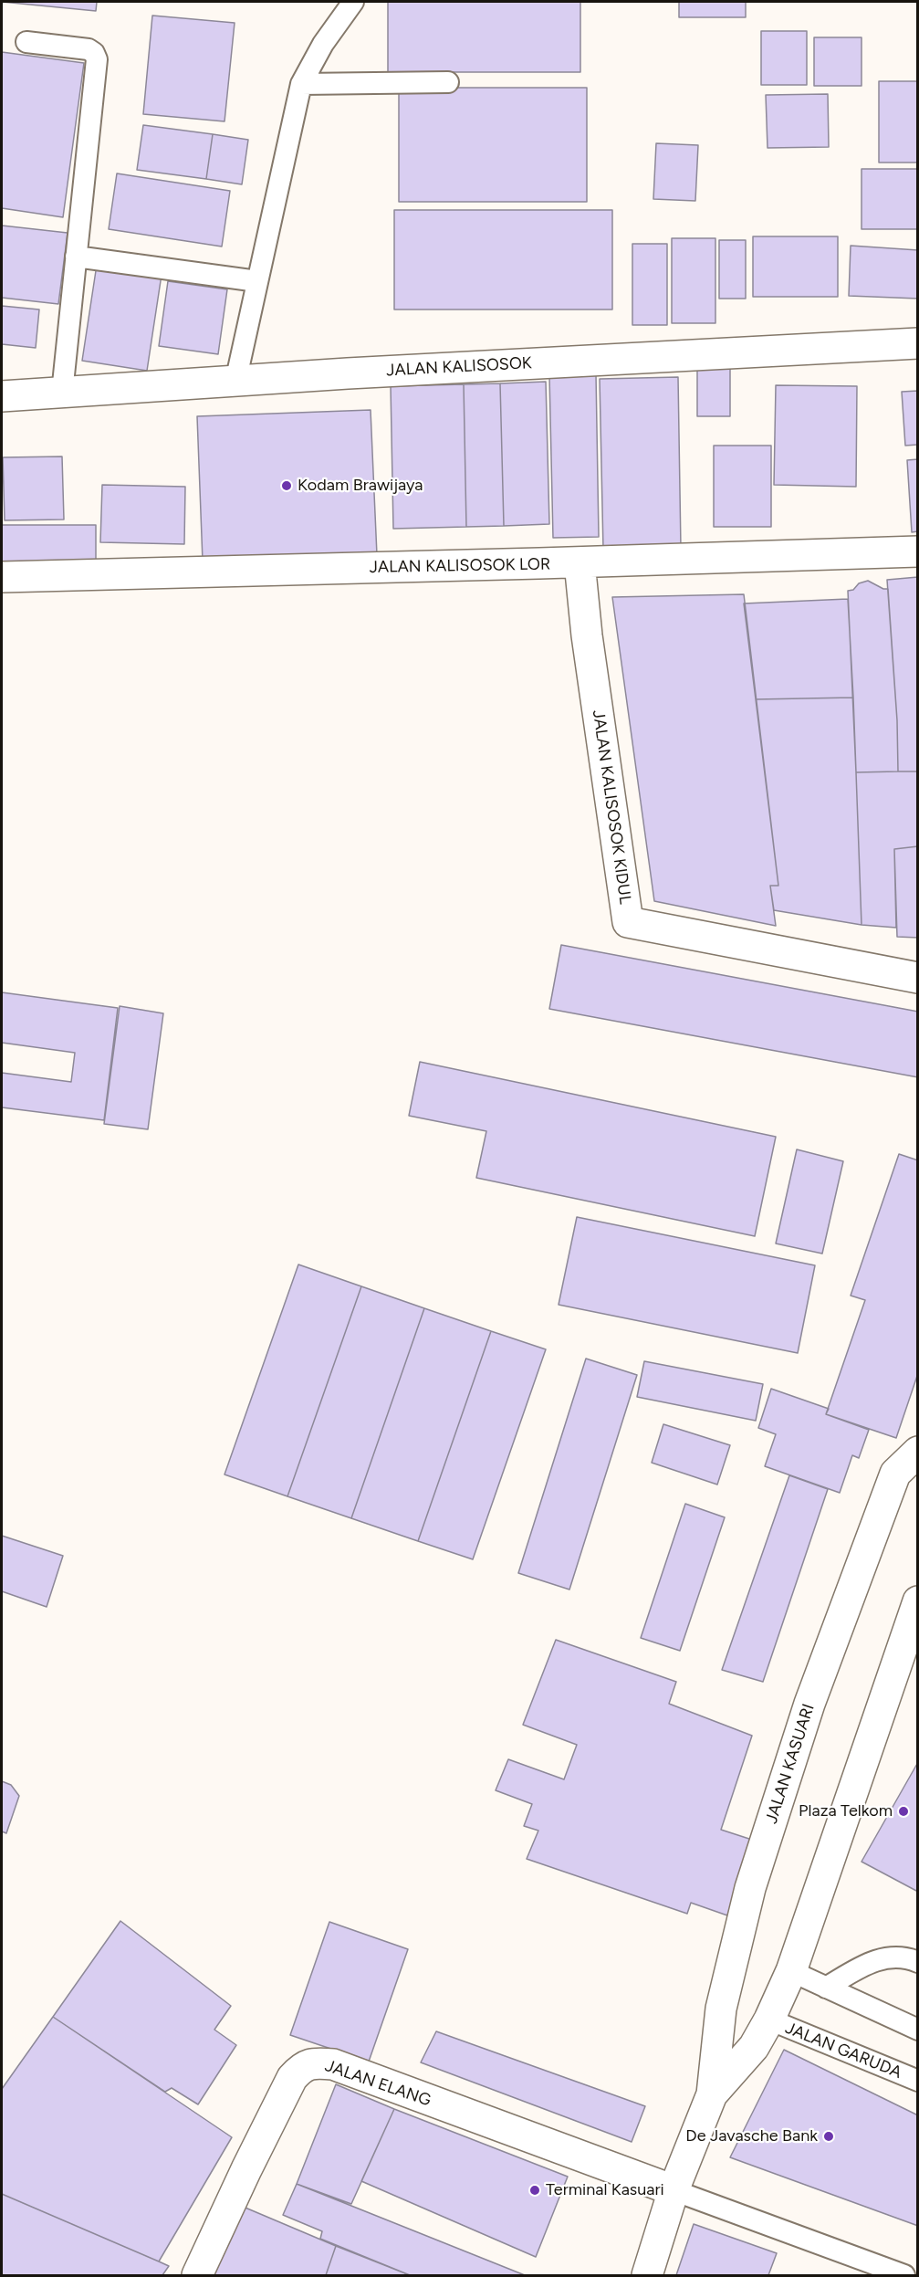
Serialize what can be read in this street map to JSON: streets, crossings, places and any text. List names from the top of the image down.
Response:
{
  "streets": {
    "street": [
      "JALAN KALISOSOK",
      "JALAN KALISOSOK LOR",
      "JALAN KALISOSOK KIDUL",
      "JALAN KASUARI",
      "JALAN ELANG"
    ],
    "lane": ["JALAN GARUDA"]
  },
  "crossings": [
    ["JALAN KALISOSOK LOR", "JALAN KALISOSOK KIDUL"],
    ["JALAN KASUARI", "JALAN GARUDA"],
    ["JALAN KASUARI", "JALAN ELANG"]
  ],
  "places": [
    "Kodam Brawijaya",
    "Plaza Telkom",
    "De Javasche Bank",
    "Terminal Kasuari"
  ]
}
